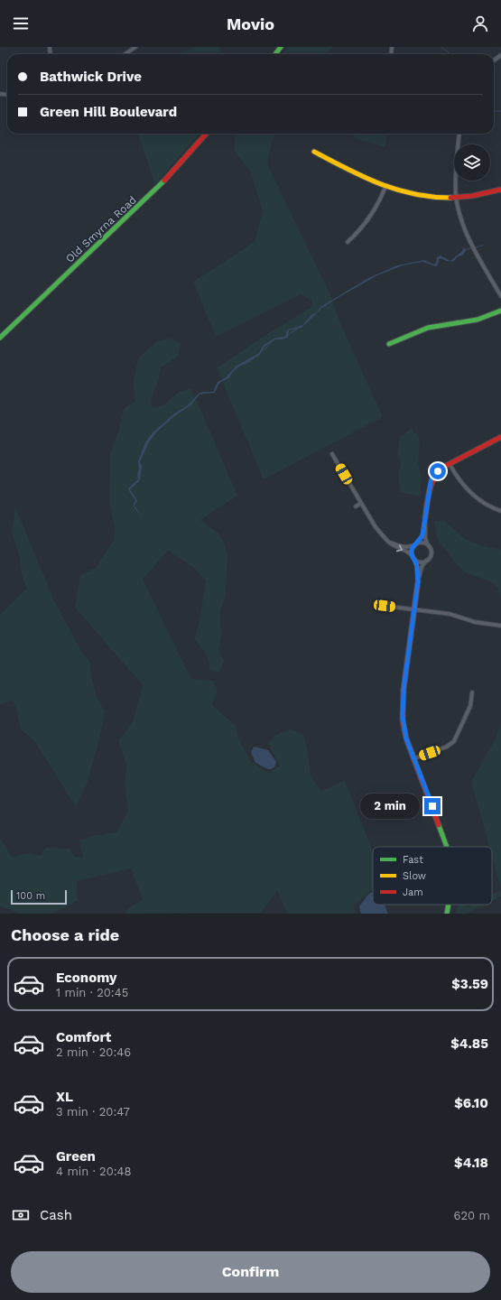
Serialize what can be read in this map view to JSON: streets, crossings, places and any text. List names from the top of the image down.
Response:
{
  "streets": {
    "street": ["Old Smyrna Road"]
  },
  "legend": ["Fast", "Slow", "Jam"],
  "scale_bar": "100 m",
  "page": {
    "header": "Movio",
    "banner": ["Bathwick Drive", "Green Hill Boulevard"],
    "bubble": "2 min",
    "scale": "100 m",
    "heading": "Choose a ride",
    "list": [
      {
        "name": "Economy",
        "note": "1 min · 20:45",
        "value": "$3.59"
      },
      {
        "name": "Comfort",
        "note": "2 min · 20:46",
        "value": "$4.85"
      },
      {
        "name": "XL",
        "note": "3 min · 20:47",
        "value": "$6.10"
      },
      {
        "name": "Green",
        "note": "4 min · 20:48",
        "value": "$4.18"
      }
    ],
    "pay": ["Cash", "620 m"],
    "buttons": "Confirm"
  }
}
